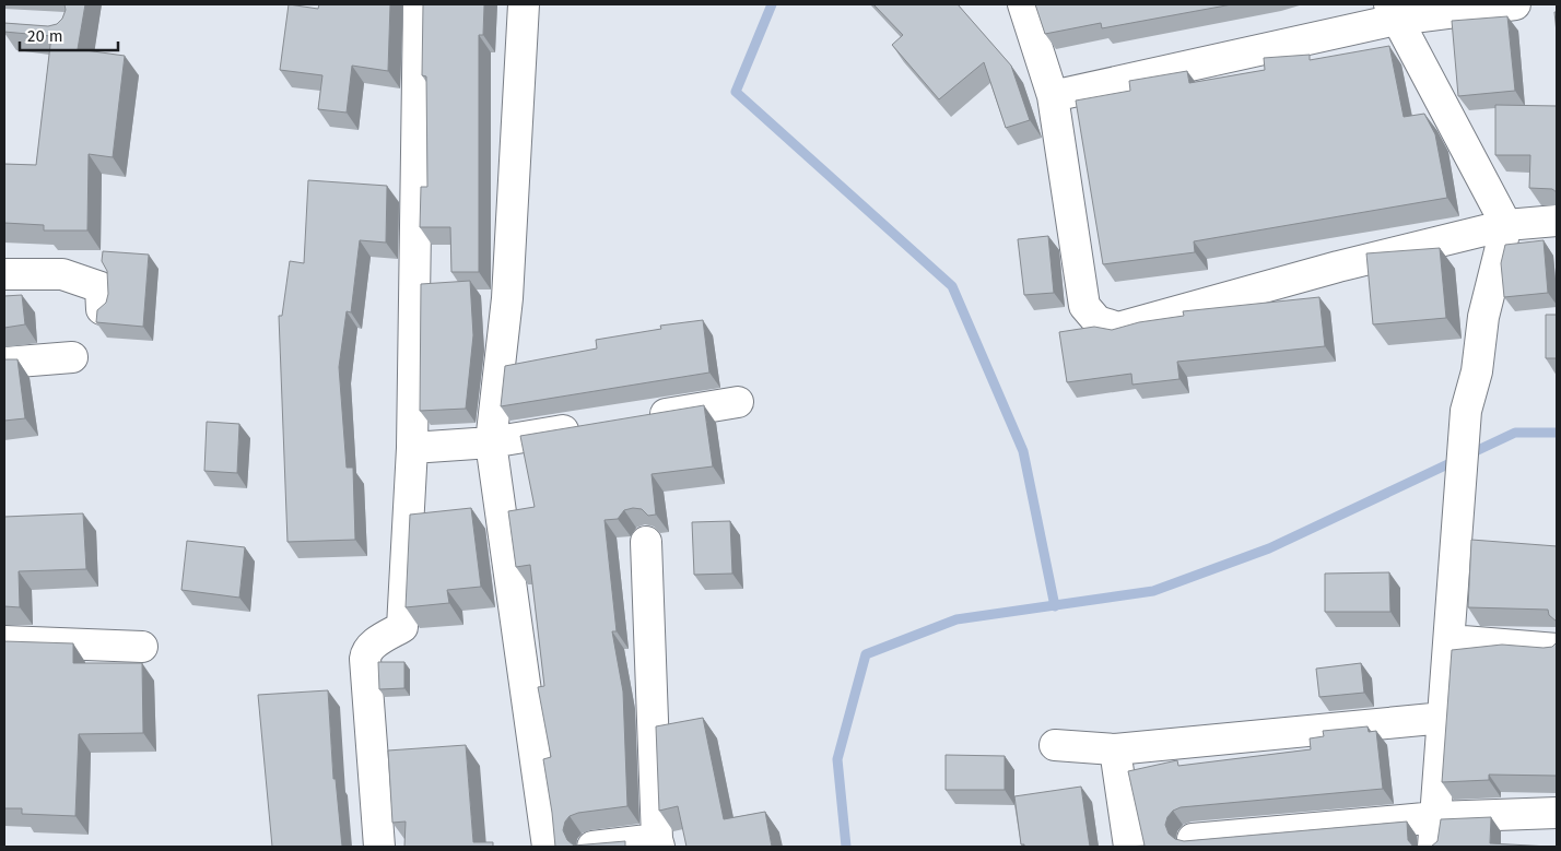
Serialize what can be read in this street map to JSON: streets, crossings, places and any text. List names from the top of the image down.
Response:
{
  "scale_bar": "20 m"
}
